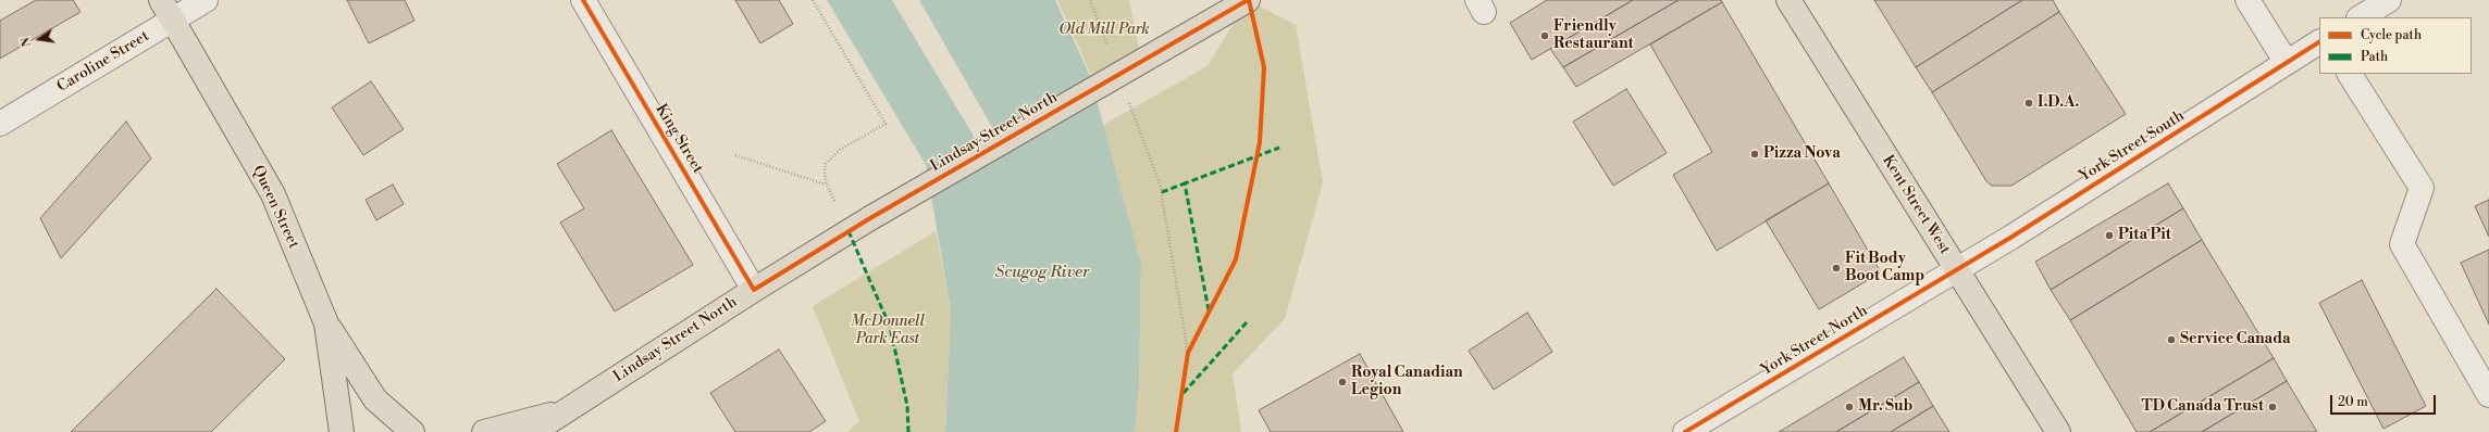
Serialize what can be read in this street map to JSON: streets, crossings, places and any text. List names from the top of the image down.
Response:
{
  "streets": {
    "main road": ["Lindsay Street North", "Kent Street West", "Queen Street"],
    "street": [
      "Caroline Street",
      "King Street",
      "York Street South",
      "York Street North"
    ]
  },
  "crossings": [
    ["Caroline Street", "Queen Street"],
    ["Lindsay Street North", "King Street"],
    ["York Street South", "Kent Street West"],
    ["York Street South", "York Street North"],
    ["Kent Street West", "York Street North"]
  ],
  "water": ["Scugog River"],
  "parks": ["Old Mill Park", "McDonnell Park East"],
  "places": [
    "Friendly Restaurant",
    "I.D.A.",
    "Pizza Nova",
    "Pita Pit",
    "Fit Body Boot Camp",
    "Service Canada",
    "Royal Canadian Legion",
    "Mr. Sub",
    "TD Canada Trust"
  ],
  "legend": ["Cycle path", "Path"],
  "scale_bar": "20 m",
  "north": "left"
}
